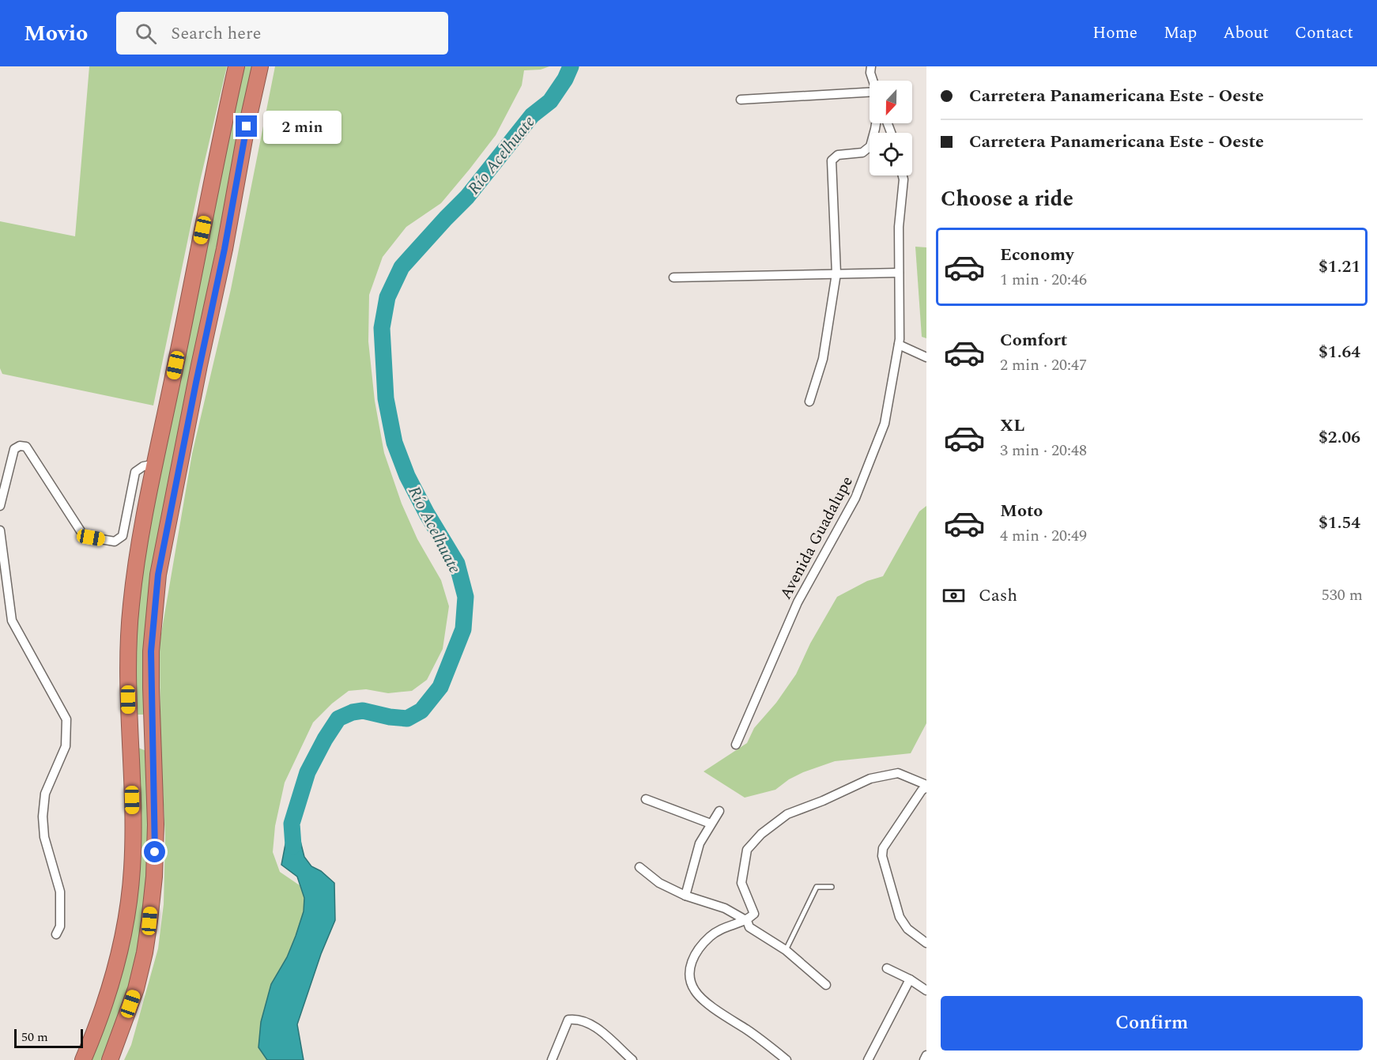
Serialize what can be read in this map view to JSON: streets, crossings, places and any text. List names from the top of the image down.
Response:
{
  "streets": {
    "street": ["Avenida Guadalupe"]
  },
  "water": ["Río Acelhuate"],
  "scale_bar": "50 m",
  "north": "bottom",
  "page": {
    "header": "Movio",
    "search": "Search here",
    "nav": [
      "Home",
      "Map",
      "About",
      "Contact"
    ],
    "banner": ["Carretera Panamericana Este - Oeste", "Carretera Panamericana Este - Oeste"],
    "bubble": "2 min",
    "heading": "Choose a ride",
    "list": [
      {
        "name": "Economy",
        "note": "1 min · 20:46",
        "value": "$1.21"
      },
      {
        "name": "Comfort",
        "note": "2 min · 20:47",
        "value": "$1.64"
      },
      {
        "name": "XL",
        "note": "3 min · 20:48",
        "value": "$2.06"
      },
      {
        "name": "Moto",
        "note": "4 min · 20:49",
        "value": "$1.54"
      }
    ],
    "pay": ["Cash", "530 m"],
    "buttons": "Confirm",
    "scale": "50 m"
  }
}
